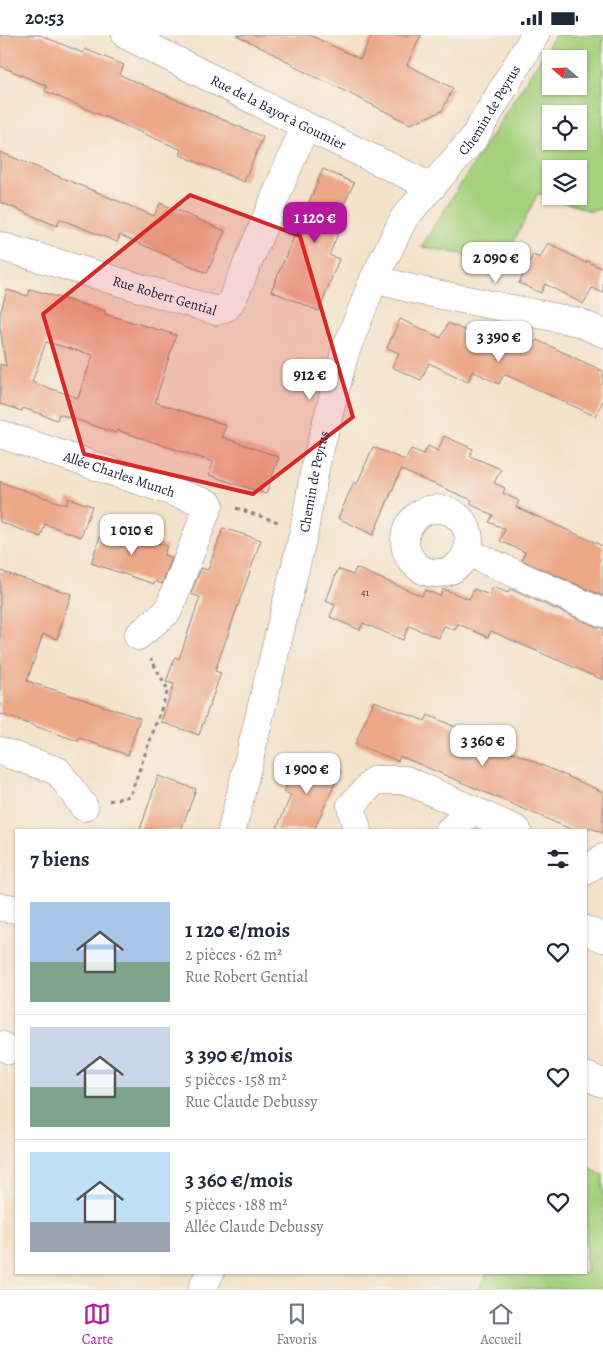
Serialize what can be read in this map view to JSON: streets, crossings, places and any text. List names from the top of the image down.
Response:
{
  "streets": {
    "street": [
      "Chemin de Peyrus",
      "Rue de la Bayot à Goumier",
      "Rue Robert Gential",
      "Allée Charles Munch"
    ]
  },
  "crossings": [
    ["Chemin de Peyrus", "Rue de la Bayot à Goumier"],
    ["Rue de la Bayot à Goumier", "Rue Robert Gential"]
  ],
  "house_numbers": ["41"],
  "north": "left",
  "page": {
    "status": "20:53",
    "price": [
      "1 120 €",
      "2 090 €",
      "3 390 €",
      "912 €",
      "1 010 €",
      "3 360 €",
      "1 900 €"
    ],
    "heading": "7 biens",
    "list": [
      {
        "name": "1 120 €/mois",
        "note": "2 pièces · 62 m² · Rue Robert Gential"
      },
      {
        "name": "3 390 €/mois",
        "note": "5 pièces · 158 m² · Rue Claude Debussy"
      },
      {
        "name": "3 360 €/mois",
        "note": "5 pièces · 188 m² · Allée Claude Debussy"
      }
    ],
    "tabs": ["Carte", "Favoris", "Accueil"]
  }
}
